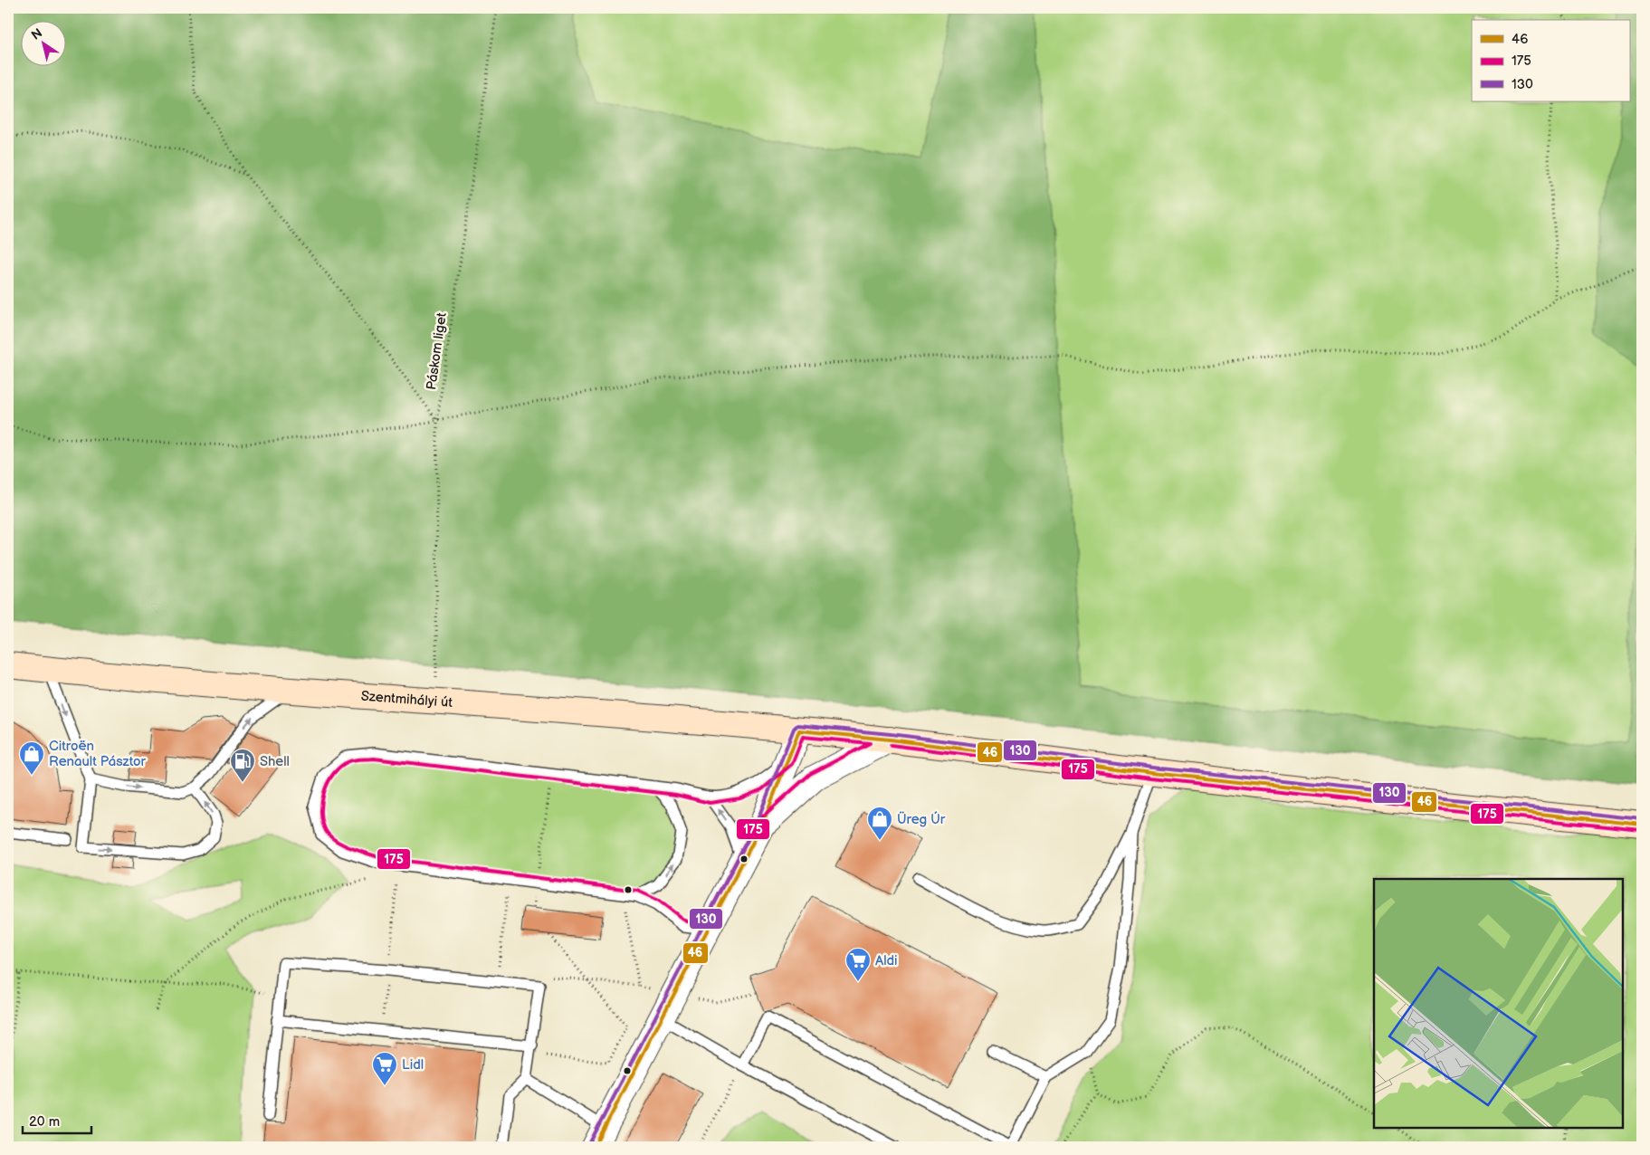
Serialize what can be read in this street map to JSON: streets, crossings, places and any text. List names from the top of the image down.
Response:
{
  "streets": {
    "main road": ["Szentmihályi út"],
    "path": ["Páskom liget"]
  },
  "crossings": [
    ["Páskom liget", "Szentmihályi út"]
  ],
  "places": {
    "shop": ["Citroën Renault Pásztor", "Üreg Úr"],
    "fuel station": ["Shell"],
    "supermarket": ["Aldi", "Lidl"]
  },
  "lines": ["transit line 130", "transit line 46", "transit line 175"],
  "legend": ["46", "175", "130"],
  "scale_bar": "20 m",
  "north": "top left"
}
